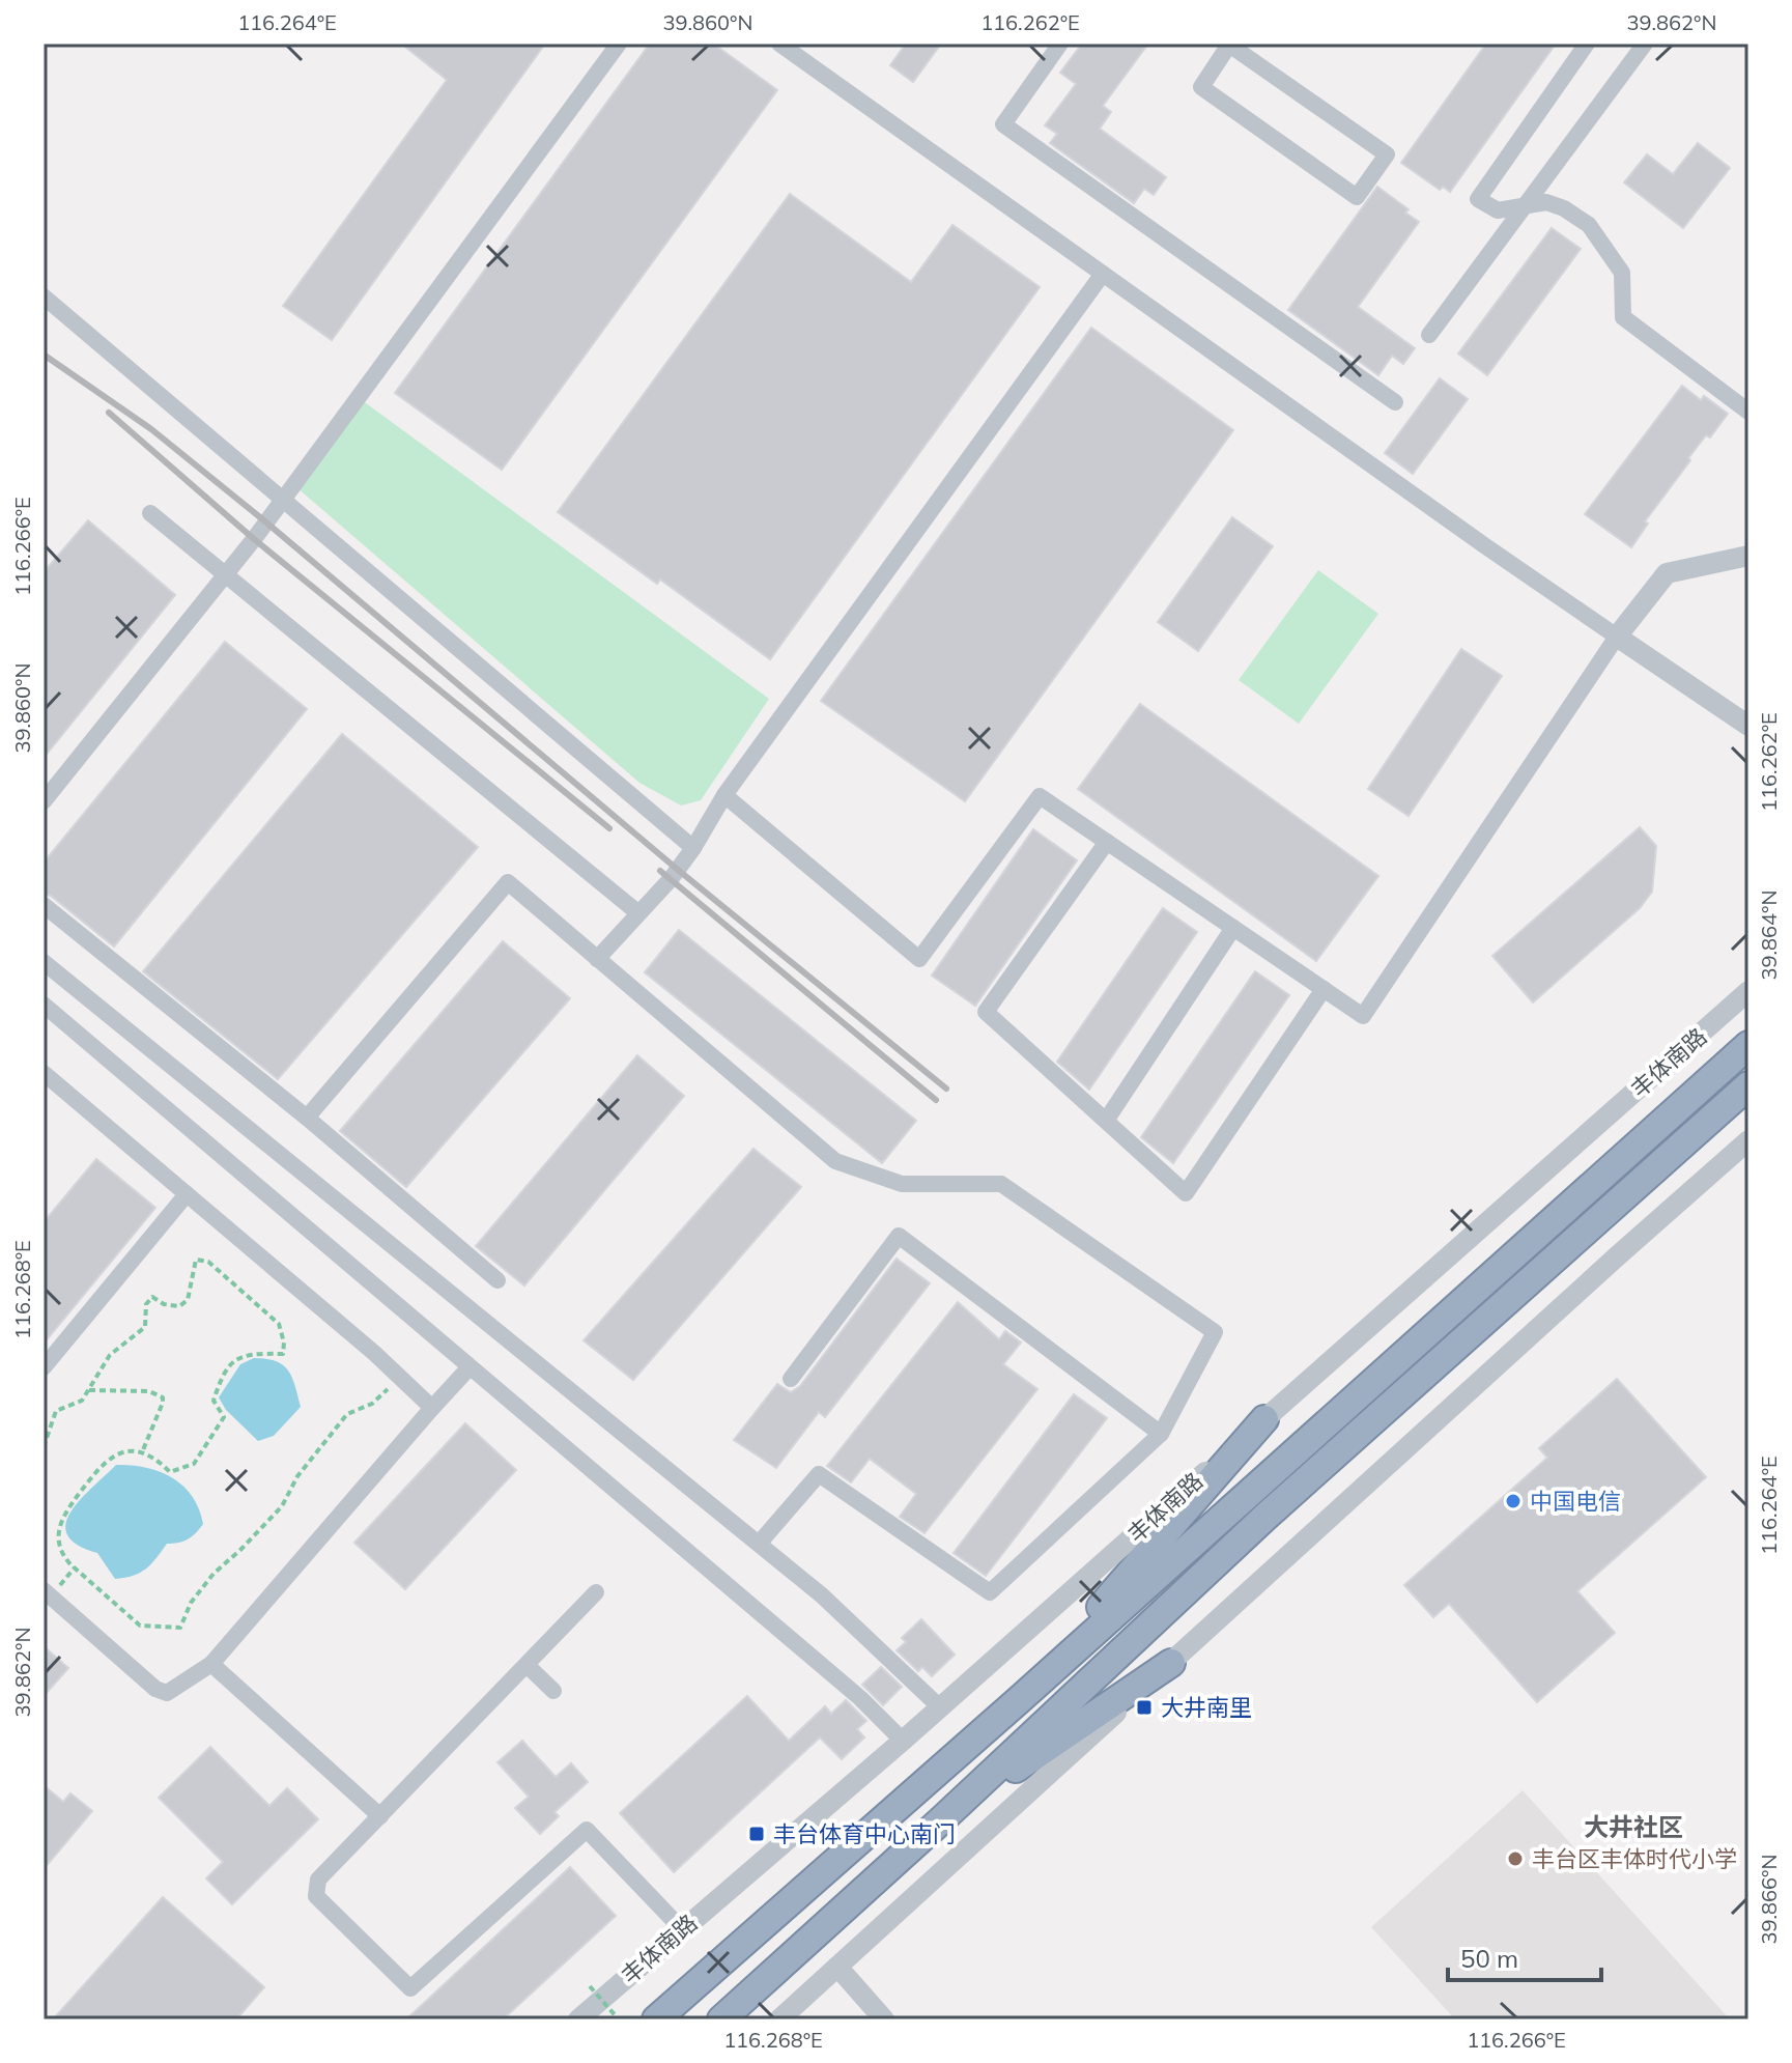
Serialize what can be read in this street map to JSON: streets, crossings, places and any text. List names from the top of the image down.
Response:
{
  "streets": {
    "highway": ["丰体南路"]
  },
  "districts": ["大井社区"],
  "places": {
    "other": ["中国电信", "丰台区丰体时代小学"],
    "transit": ["大井南里", "丰台体育中心南门"]
  },
  "scale_bar": "50 m",
  "coordinates": [
    "116.264°E",
    "39.860°N",
    "116.262°E",
    "39.862°N",
    "116.266°E",
    "39.864°N",
    "116.268°E",
    "39.866°N"
  ]
}
